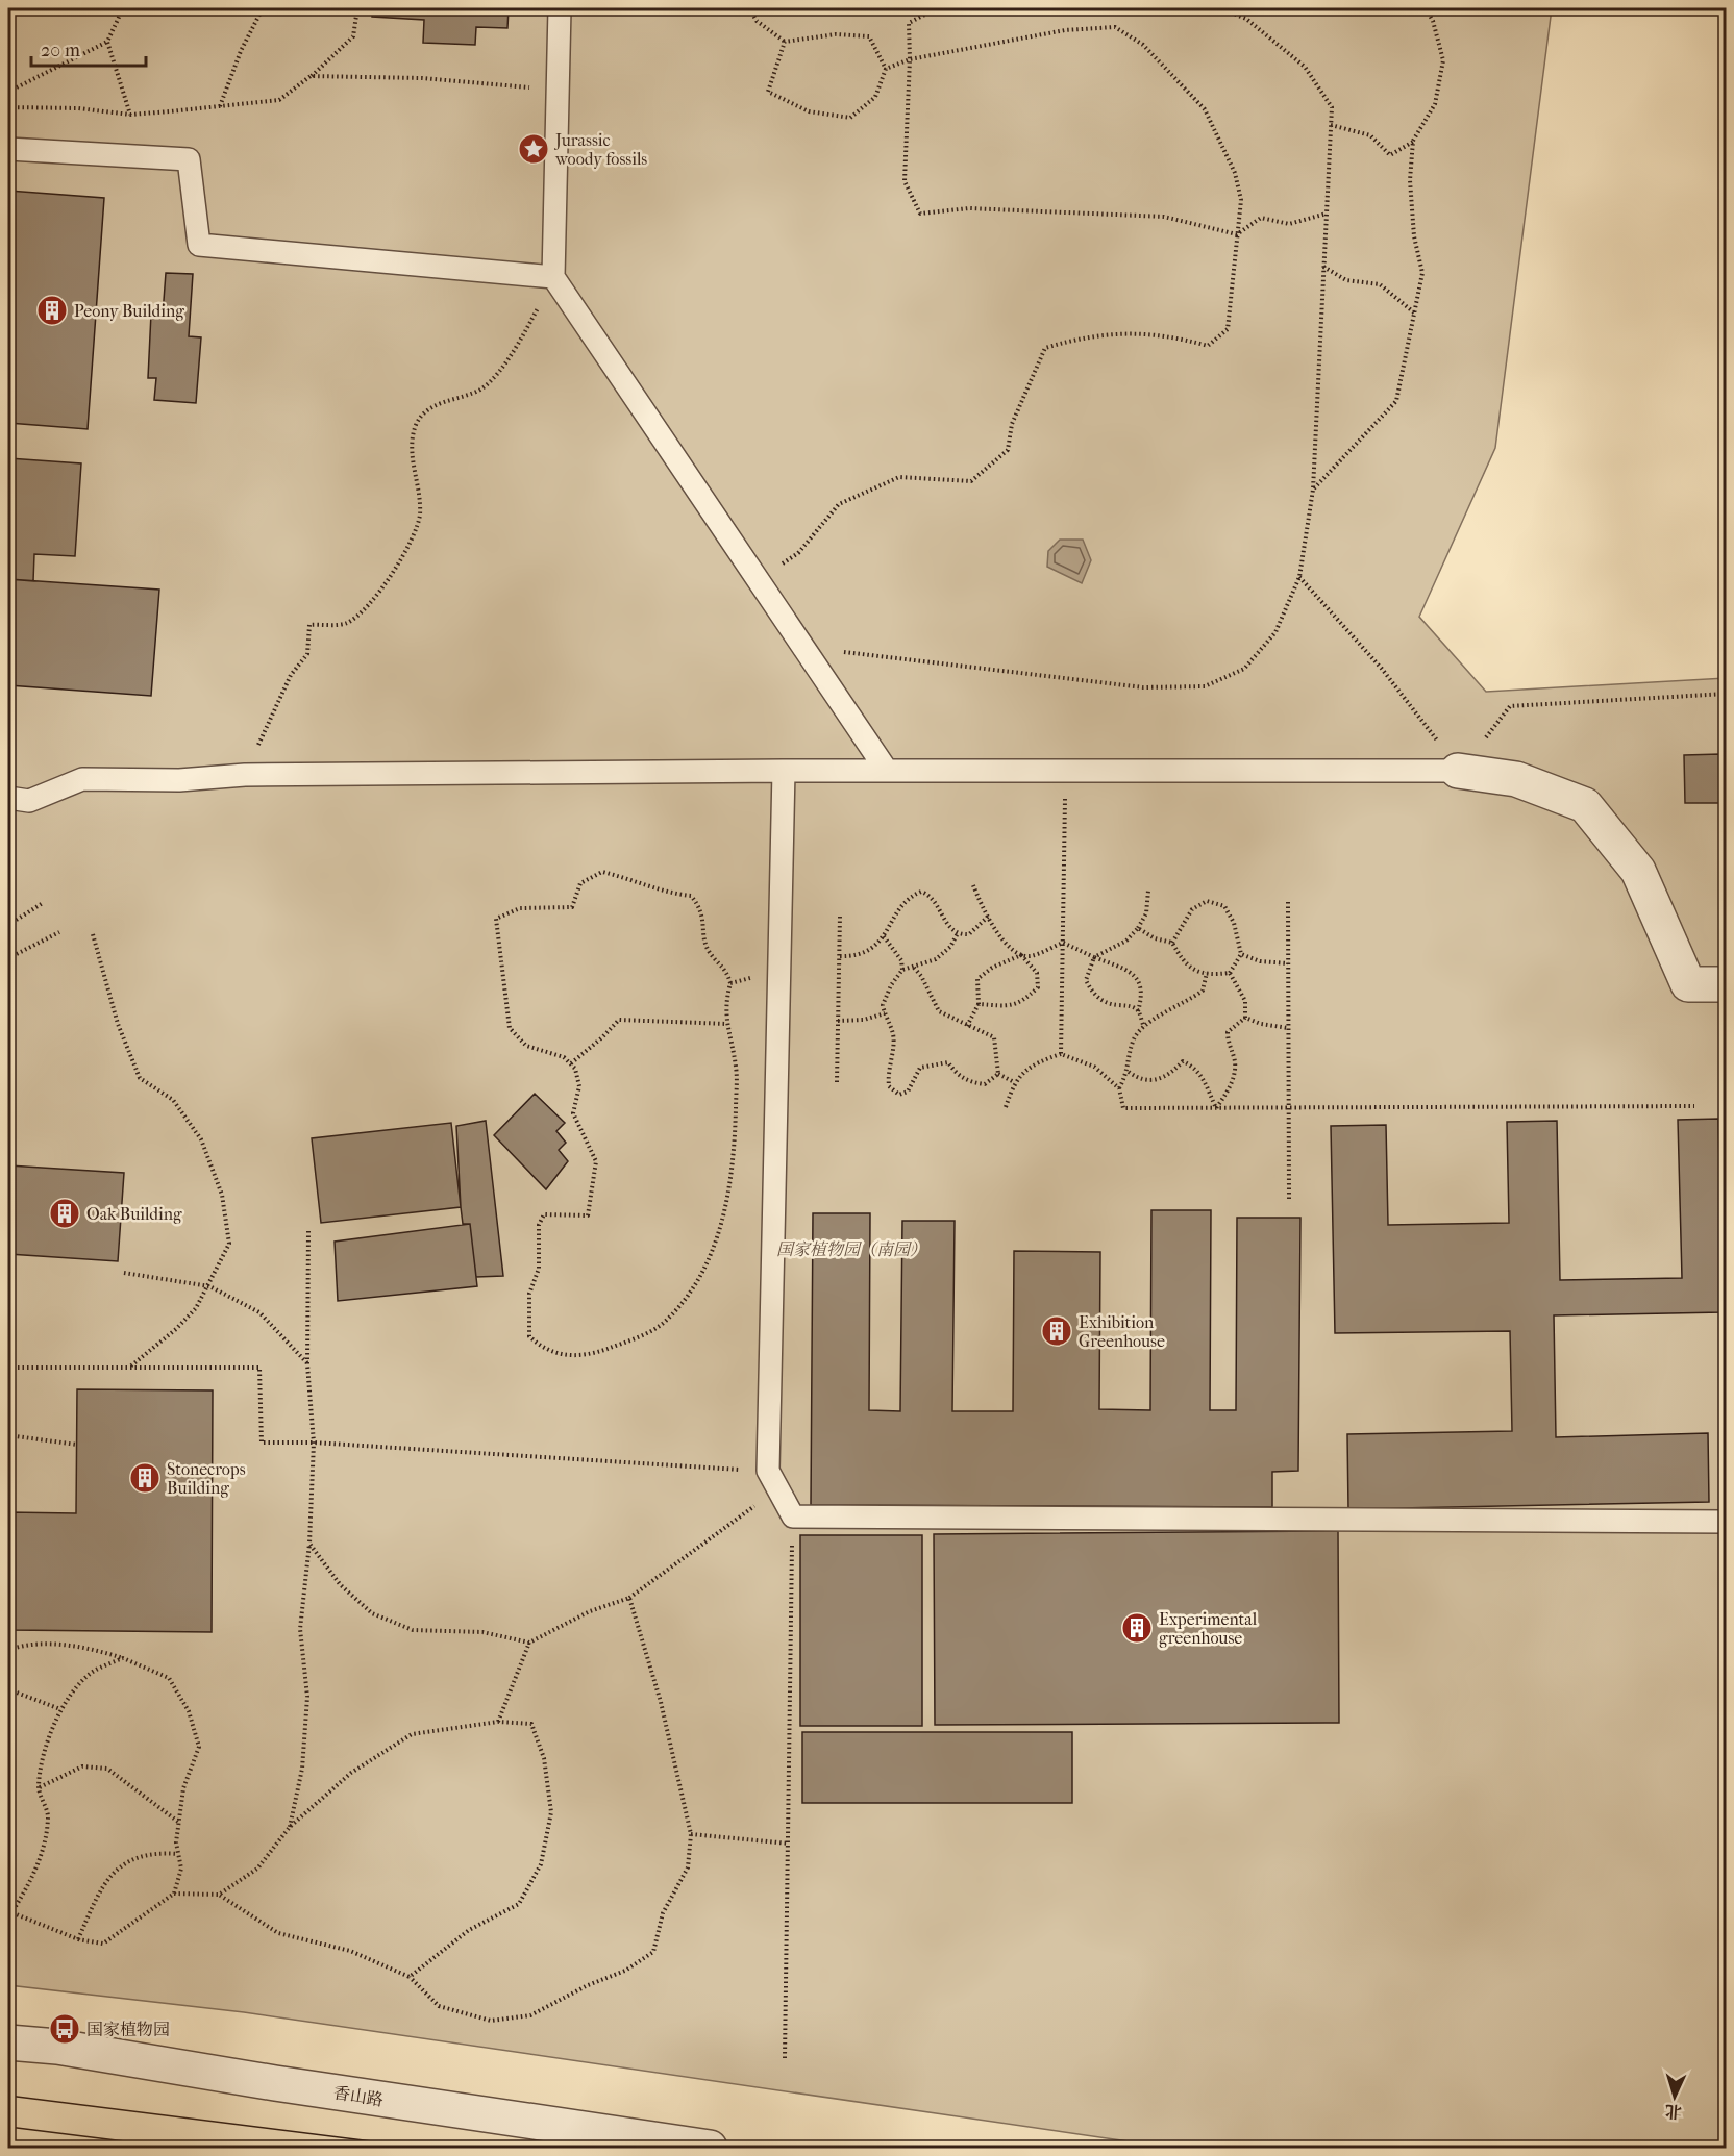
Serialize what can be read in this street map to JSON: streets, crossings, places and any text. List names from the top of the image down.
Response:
{
  "streets": {
    "street": ["香山路"]
  },
  "parks": ["国家植物园（南园）"],
  "places": {
    "place": ["Jurassic woody fossils"],
    "building": [
      "Peony Building",
      "Oak Building",
      "Exhibition Greenhouse",
      "Stonecrops Building",
      "Experimental greenhouse"
    ],
    "bus stop": ["国家植物园"]
  },
  "scale_bar": "20 m",
  "north": "bottom"
}
